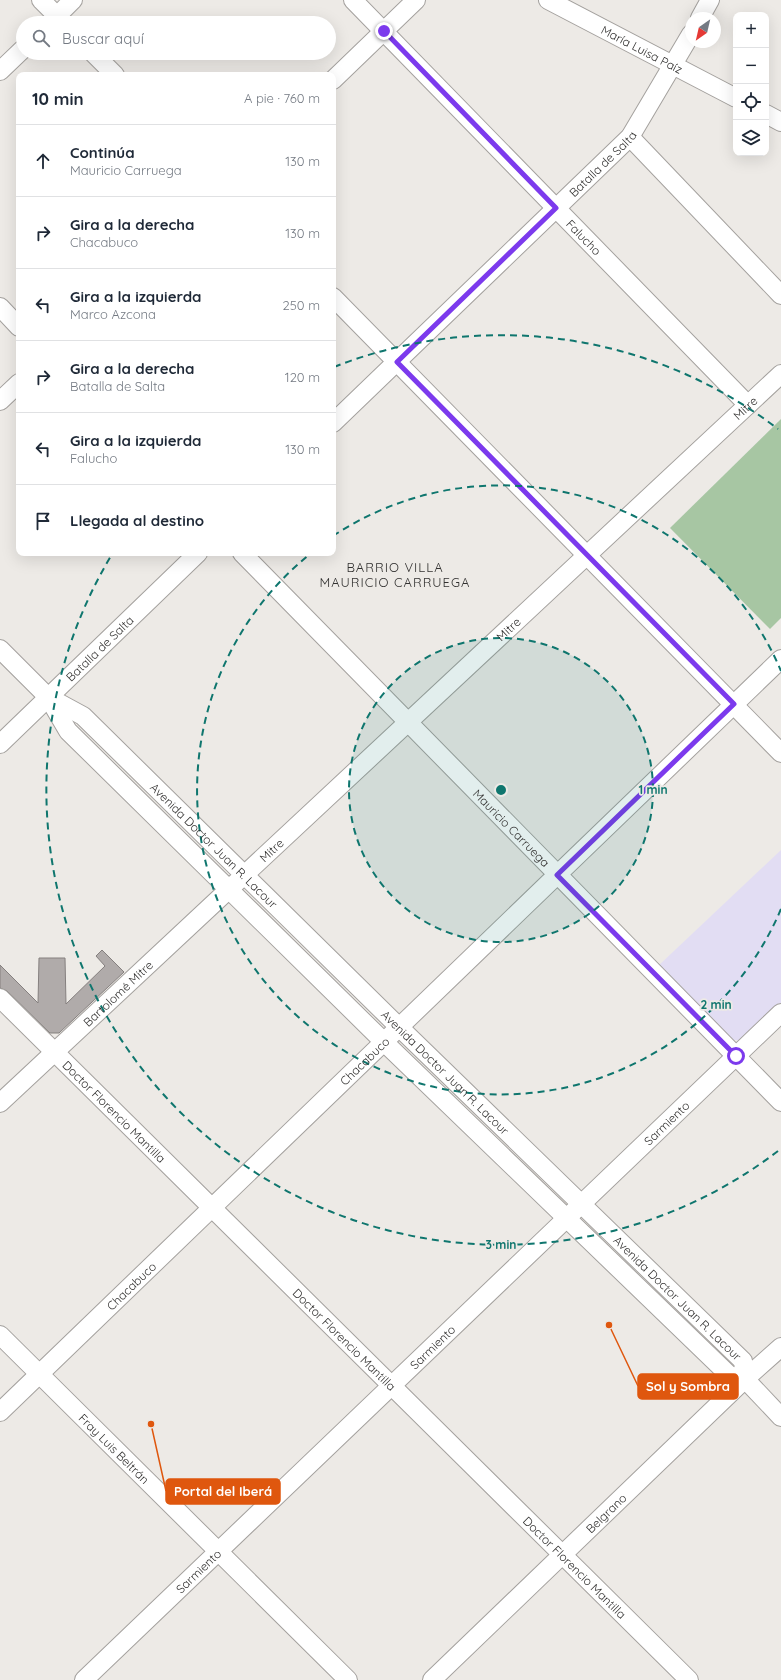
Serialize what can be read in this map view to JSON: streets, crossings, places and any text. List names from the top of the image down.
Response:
{
  "streets": {
    "street": [
      "María Luisa Paíz",
      "Batalla de Salta",
      "Falucho",
      "Mitre",
      "Mauricio Carruega",
      "Avenida Doctor Juan R. Lacour",
      "Bartolomé Mitre",
      "Chacabuco",
      "Doctor Florencio Mantilla",
      "Sarmiento",
      "Fray Luis Beltrán",
      "Belgrano"
    ]
  },
  "crossings": [
    ["María Luisa Paíz", "Batalla de Salta"],
    ["Batalla de Salta", "Falucho"],
    ["Batalla de Salta", "Avenida Doctor Juan R. Lacour"],
    ["Falucho", "Mitre"],
    ["Mitre", "Mauricio Carruega"],
    ["Mitre", "Avenida Doctor Juan R. Lacour"],
    ["Mitre", "Bartolomé Mitre"],
    ["Mauricio Carruega", "Chacabuco"],
    ["Mauricio Carruega", "Sarmiento"],
    ["Avenida Doctor Juan R. Lacour", "Bartolomé Mitre"],
    ["Avenida Doctor Juan R. Lacour", "Chacabuco"],
    ["Avenida Doctor Juan R. Lacour", "Sarmiento"],
    ["Avenida Doctor Juan R. Lacour", "Belgrano"],
    ["Bartolomé Mitre", "Doctor Florencio Mantilla"],
    ["Chacabuco", "Doctor Florencio Mantilla"],
    ["Chacabuco", "Fray Luis Beltrán"],
    ["Doctor Florencio Mantilla", "Sarmiento"],
    ["Doctor Florencio Mantilla", "Belgrano"],
    ["Sarmiento", "Fray Luis Beltrán"]
  ],
  "districts": ["BARRIO VILLA MAURICIO CARRUEGA"],
  "places": ["Sol y Sombra", "Portal del Iberá"],
  "north": "bottom left",
  "page": {
    "map_buttons": ["+", "−"],
    "search": "Buscar aquí",
    "heading": ["10 min", "A pie · 760 m"],
    "list": [
      ["Continúa", "Mauricio Carruega", "130 m"],
      ["Gira a la derecha", "Chacabuco", "130 m"],
      ["Gira a la izquierda", "Marco Azcona", "250 m"],
      ["Gira a la derecha", "Batalla de Salta", "120 m"],
      ["Gira a la izquierda", "Falucho", "130 m"],
      "Llegada al destino"
    ]
  },
  "rings": ["1 min", "2 min", "3 min"]
}
